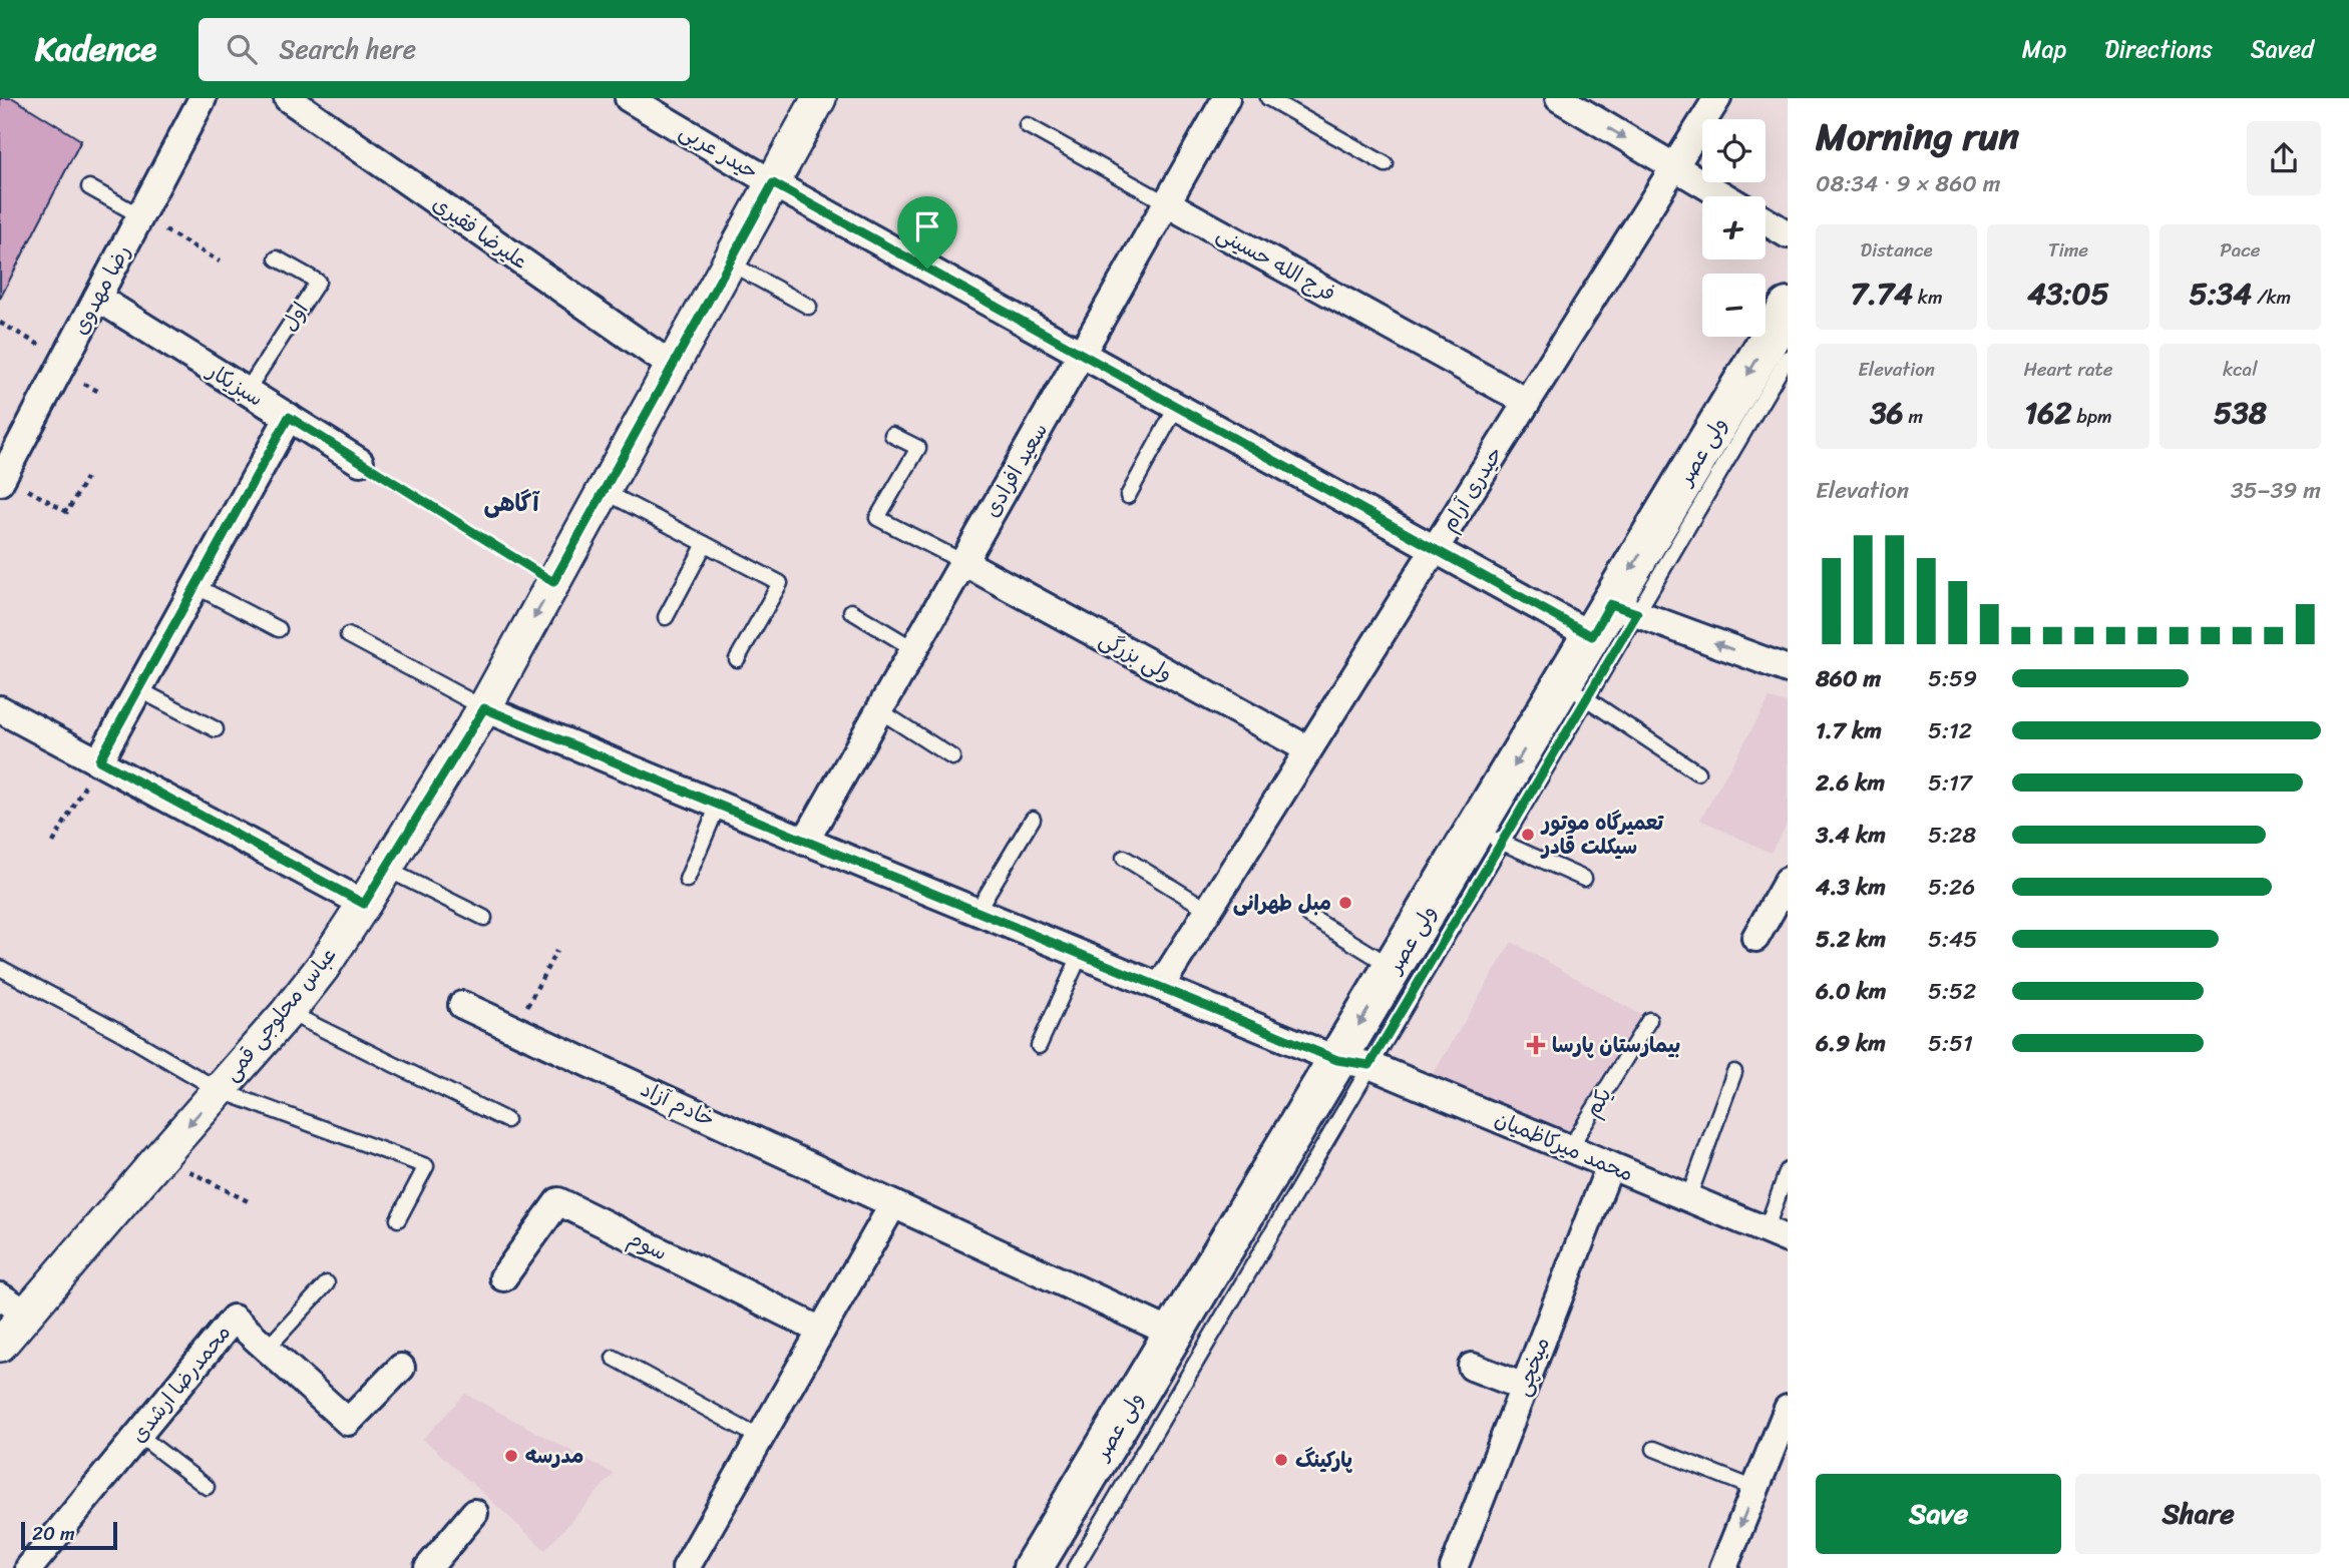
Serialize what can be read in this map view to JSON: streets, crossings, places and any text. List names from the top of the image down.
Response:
{
  "streets": {
    "main road": ["ولی عصر"],
    "street": [
      "حیدر عربی",
      "علیرضا فقیری",
      "فرج الله حسینی",
      "رضا مهدوی",
      "سبزیکار",
      "سعید افرادی",
      "حیدری آرام",
      "ولی بزرگی",
      "عباس محلوجی قمی",
      "خادم آزاد",
      "محمد میرکاظمیان",
      "سوم",
      "میخچی",
      "محمدرضا ارشدی"
    ],
    "lane": ["اول", "یکم"]
  },
  "crossings": [
    ["حیدر عربی", "ولی عصر"],
    ["حیدر عربی", "سعید افرادی"],
    ["حیدر عربی", "حیدری آرام"],
    ["حیدر عربی", "عباس محلوجی قمی"],
    ["علیرضا فقیری", "عباس محلوجی قمی"],
    ["فرج الله حسینی", "سعید افرادی"],
    ["فرج الله حسینی", "حیدری آرام"],
    ["رضا مهدوی", "سبزیکار"],
    ["اول", "سبزیکار"],
    ["ولی عصر", "خادم آزاد"],
    ["ولی عصر", "محمد میرکاظمیان"],
    ["سعید افرادی", "ولی بزرگی"],
    ["سعید افرادی", "محمد میرکاظمیان"],
    ["حیدری آرام", "ولی بزرگی"],
    ["حیدری آرام", "محمد میرکاظمیان"],
    ["عباس محلوجی قمی", "محمد میرکاظمیان"],
    ["یکم", "محمد میرکاظمیان"],
    ["محمد میرکاظمیان", "میخچی"]
  ],
  "districts": ["آگاهی"],
  "places": {
    "other": [
      "تعمیرگاه موتور سیکلت قادر",
      "مبل طهرانی",
      "مدرسه",
      "پارکینگ"
    ],
    "health": ["بیمارستان پارسا"]
  },
  "scale_bar": "20 m",
  "page": {
    "header": "Kadence",
    "search": "Search here",
    "nav": ["Map", "Directions", "Saved"],
    "heading": ["Morning run", "08:34 · 9 × 860 m"],
    "map_buttons": ["+", "−"],
    "stats": [
      ["Distance", "7.74 km"],
      ["Time", "43:05"],
      ["Pace", "5:34 /km"],
      ["Elevation", "36 m"],
      ["Heart rate", "162 bpm"],
      ["kcal", "538"]
    ],
    "chart": ["Elevation", "35–39 m"],
    "list": [
      {
        "name": "860 m",
        "note": "5:59"
      },
      {
        "name": "1.7 km",
        "note": "5:12"
      },
      {
        "name": "2.6 km",
        "note": "5:17"
      },
      {
        "name": "3.4 km",
        "note": "5:28"
      },
      {
        "name": "4.3 km",
        "note": "5:26"
      },
      {
        "name": "5.2 km",
        "note": "5:45"
      },
      {
        "name": "6.0 km",
        "note": "5:52"
      },
      {
        "name": "6.9 km",
        "note": "5:51"
      }
    ],
    "buttons": ["Save", "Share"],
    "scale": "20 m"
  }
}
